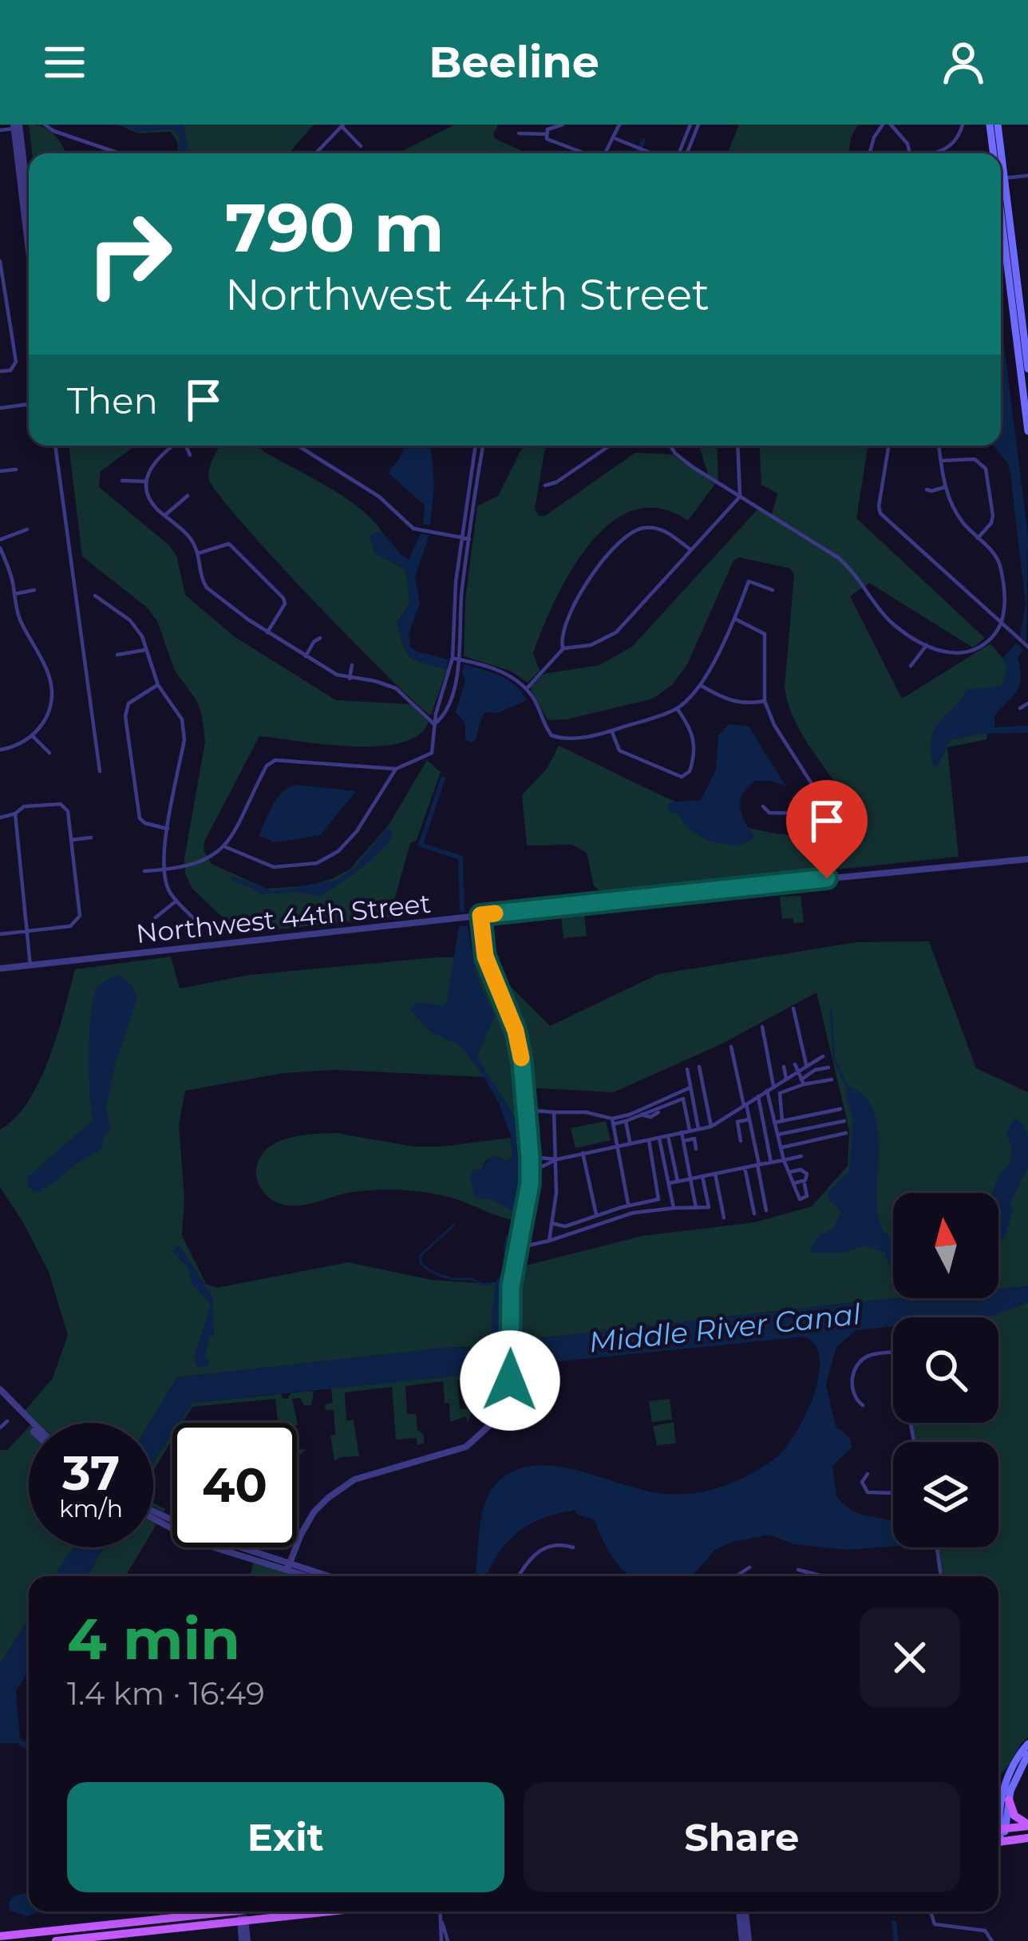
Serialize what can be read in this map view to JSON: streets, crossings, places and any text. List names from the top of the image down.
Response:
{
  "streets": {
    "street": ["Northwest 44th Street"]
  },
  "water": ["Middle River Canal"],
  "north": "top",
  "page": {
    "header": "Beeline",
    "turn": ["790 m", "Northwest 44th Street"],
    "then": "Then",
    "speed": "37 km/h",
    "limit": "40",
    "heading": ["4 min", "1.4 km · 16:49"],
    "buttons": ["Exit", "Share"]
  }
}
